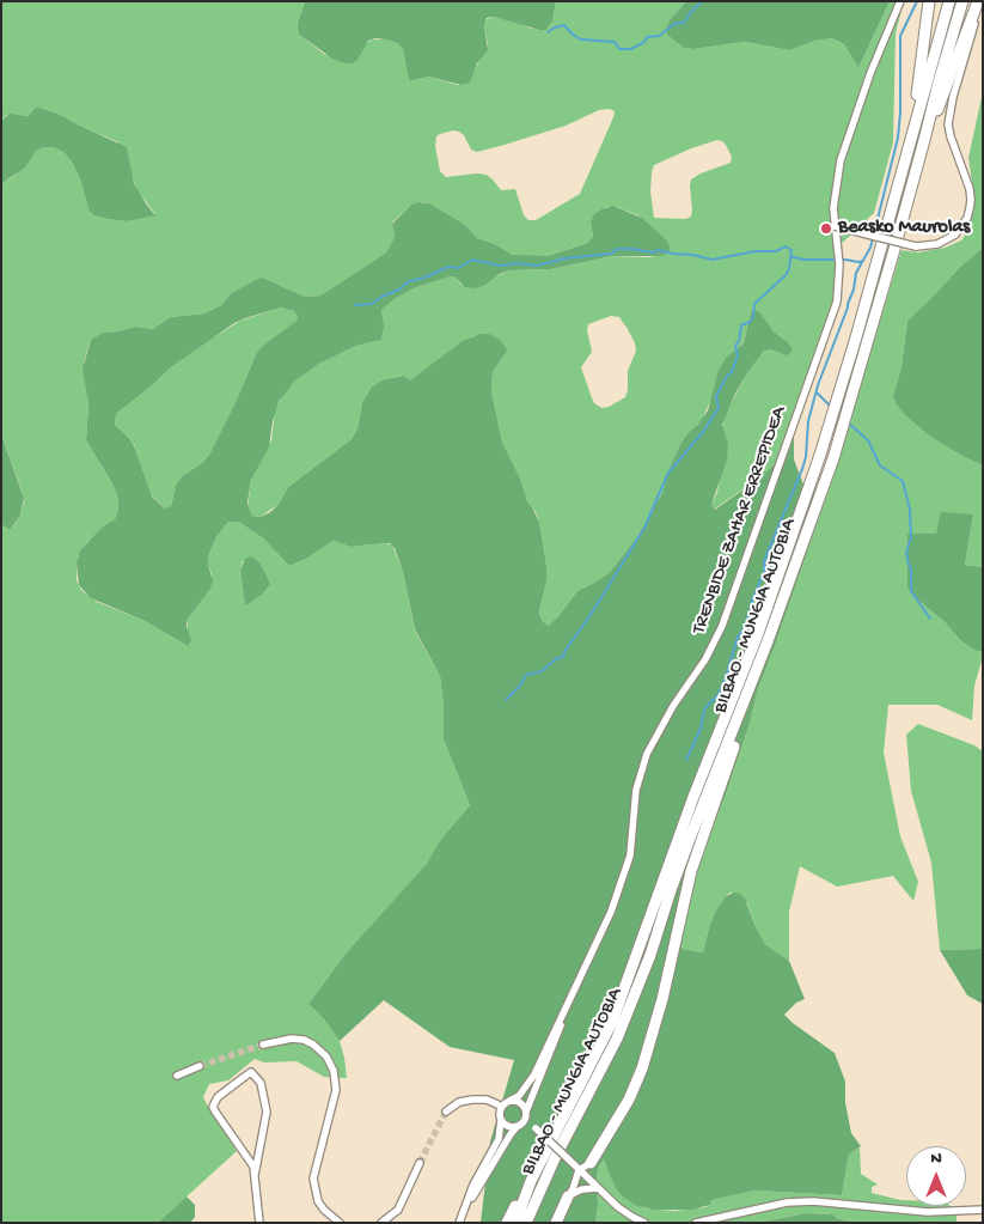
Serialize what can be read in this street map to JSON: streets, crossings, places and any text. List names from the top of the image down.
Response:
{
  "streets": {
    "highway": ["BILBAO - MUNGIA AUTOBIA"],
    "street": ["TRENBIDE ZAHAR ERREPIDEA"]
  },
  "places": ["Beasko Maurolas"],
  "north": "top"
}
